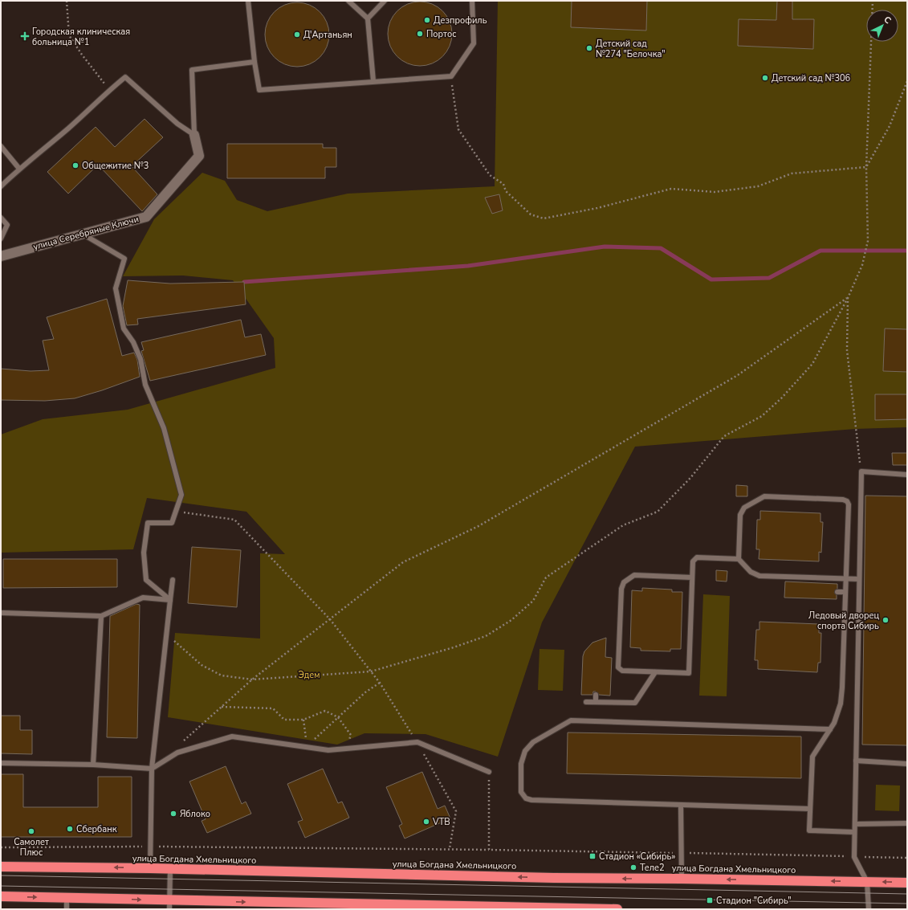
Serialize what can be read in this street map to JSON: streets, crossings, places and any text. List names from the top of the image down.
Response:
{
  "streets": {
    "highway": ["улица Богдана Хмельницкого"],
    "street": ["улица Серебряные Ключи"]
  },
  "parks": ["Эдем"],
  "places": {
    "other": [
      "Дезпрофиль",
      "Портос",
      "Д'Артаньян",
      "Детский сад №274 \"Белочка\"",
      "Детский сад №306",
      "Общежитие №3",
      "Ледовый дворец спорта Сибирь",
      "Яблоко",
      "VTB",
      "Сбербанк",
      "Самолет Плюс",
      "Теле2"
    ],
    "health": ["Городская клиническая больница №1"],
    "transit": ["Стадион «Сибирь»", "Стадион \"Сибирь\""]
  },
  "north": "top right"
}
